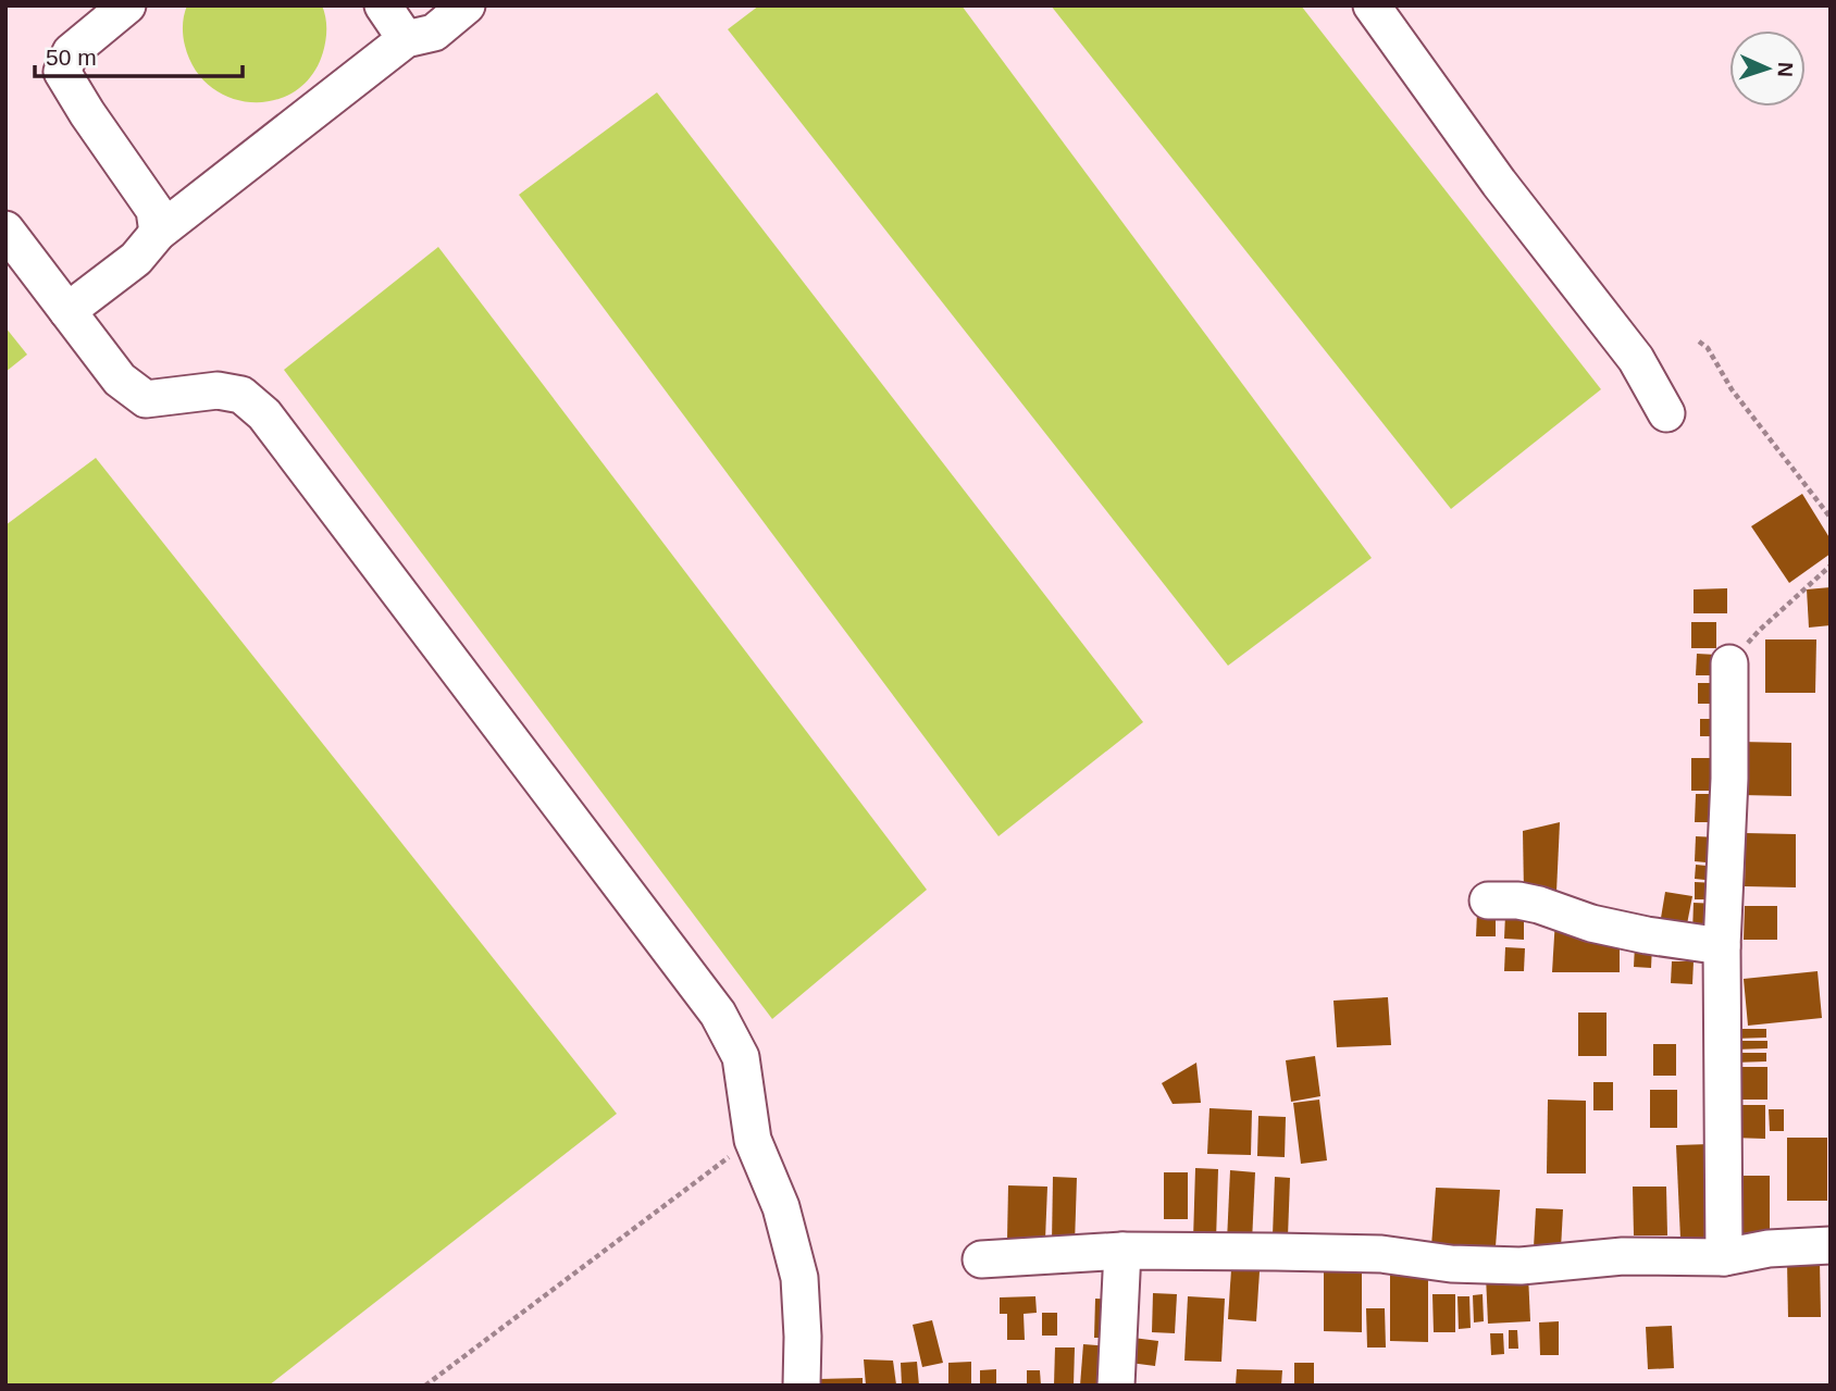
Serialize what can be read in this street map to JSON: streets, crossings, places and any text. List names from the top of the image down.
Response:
{
  "scale_bar": "50 m",
  "north": "right"
}
